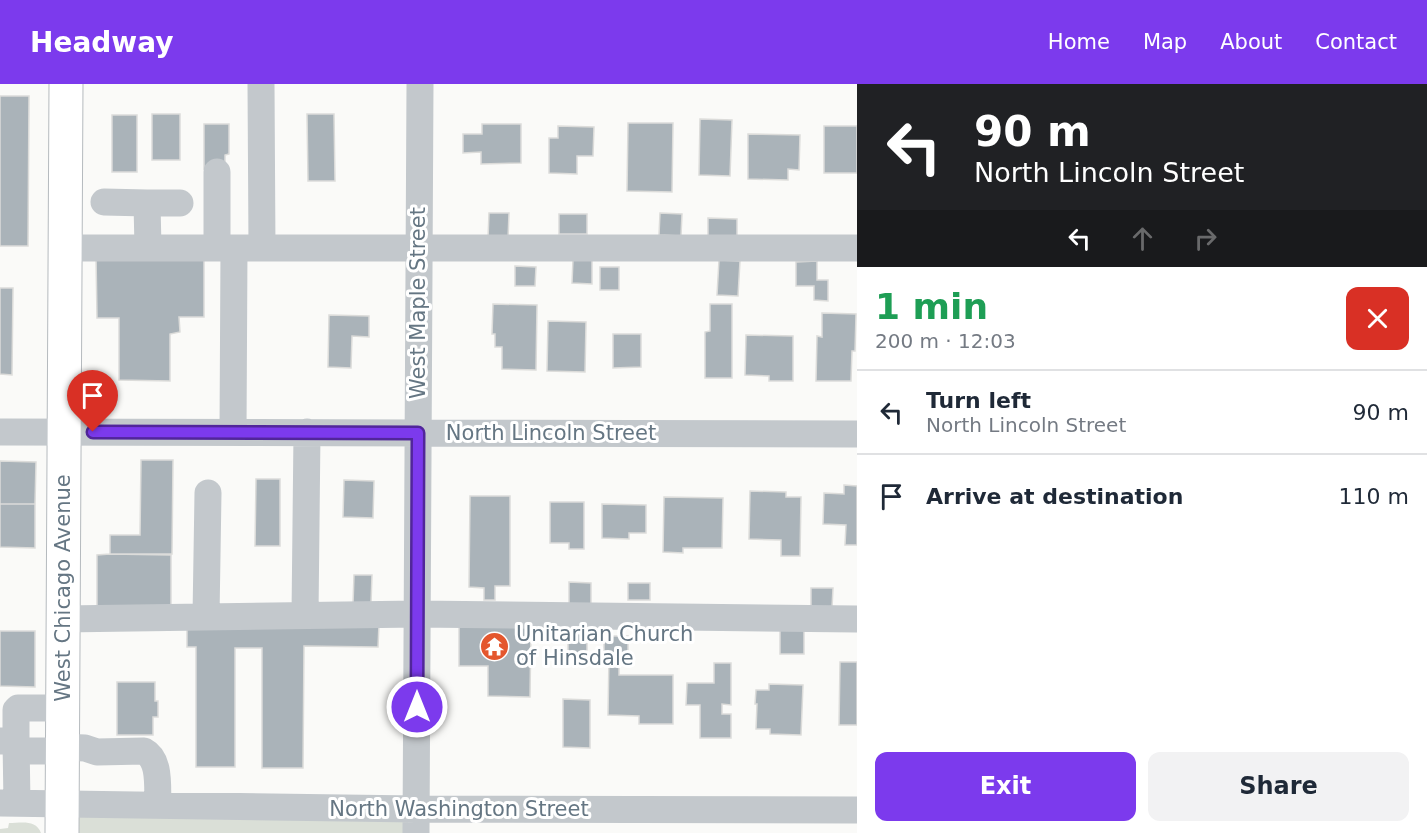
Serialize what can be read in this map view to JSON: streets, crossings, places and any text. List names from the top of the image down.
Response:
{
  "streets": {
    "main road": ["West Chicago Avenue"],
    "street": ["West Maple Street", "North Lincoln Street", "North Washington Street"]
  },
  "crossings": [
    ["West Maple Street", "North Lincoln Street"],
    ["West Maple Street", "North Washington Street"],
    ["North Lincoln Street", "West Chicago Avenue"],
    ["West Chicago Avenue", "North Washington Street"]
  ],
  "places": {
    "temple": ["Unitarian Church of Hinsdale"]
  },
  "page": {
    "header": "Headway",
    "nav": [
      "Home",
      "Map",
      "About",
      "Contact"
    ],
    "turn": ["90 m", "North Lincoln Street"],
    "heading": ["1 min", "200 m · 12:03"],
    "list": [
      {
        "name": "Turn left",
        "note": "North Lincoln Street",
        "value": "90 m"
      },
      {
        "name": "Arrive at destination",
        "value": "110 m"
      }
    ],
    "buttons": ["Exit", "Share"]
  }
}
